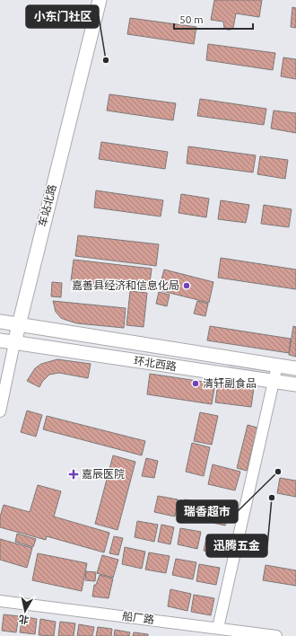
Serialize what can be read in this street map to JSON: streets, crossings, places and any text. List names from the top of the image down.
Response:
{
  "streets": {
    "street": ["车站北路", "环北西路", "船厂路"]
  },
  "crossings": [
    ["车站北路", "环北西路"]
  ],
  "places": {
    "other": [
      "小东门社区",
      "嘉善县经济和信息化局",
      "清轩副食品",
      "瑞香超市",
      "迅腾五金"
    ],
    "health": ["嘉辰医院"]
  },
  "scale_bar": "50 m",
  "north": "bottom"
}
